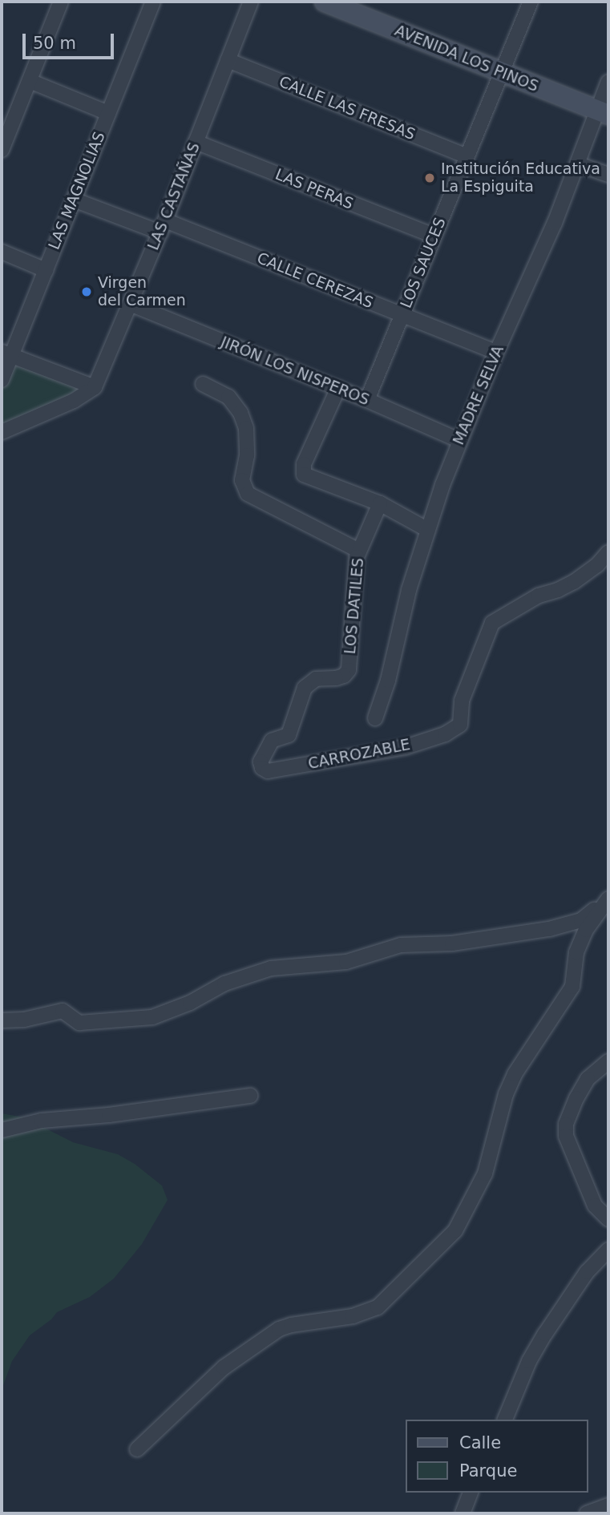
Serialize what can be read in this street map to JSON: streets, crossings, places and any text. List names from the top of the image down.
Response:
{
  "streets": {
    "street": [
      "AVENIDA LOS PINOS",
      "CALLE LAS FRESAS",
      "LAS PERAS",
      "LAS MAGNOLIAS",
      "LAS CASTAÑAS",
      "LOS SAUCES",
      "CALLE CEREZAS",
      "JIRÓN LOS NISPEROS",
      "MADRE SELVA",
      "LOS DATILES",
      "CARROZABLE"
    ]
  },
  "crossings": [
    ["AVENIDA LOS PINOS", "LOS SAUCES"],
    ["AVENIDA LOS PINOS", "MADRE SELVA"],
    ["CALLE LAS FRESAS", "LAS CASTAÑAS"],
    ["CALLE LAS FRESAS", "LOS SAUCES"],
    ["LAS PERAS", "LAS CASTAÑAS"],
    ["LAS PERAS", "LOS SAUCES"],
    ["LAS MAGNOLIAS", "CALLE CEREZAS"],
    ["LAS CASTAÑAS", "CALLE CEREZAS"],
    ["LAS CASTAÑAS", "JIRÓN LOS NISPEROS"],
    ["LOS SAUCES", "CALLE CEREZAS"],
    ["LOS SAUCES", "JIRÓN LOS NISPEROS"],
    ["CALLE CEREZAS", "MADRE SELVA"],
    ["JIRÓN LOS NISPEROS", "MADRE SELVA"],
    ["LOS DATILES", "CARROZABLE"]
  ],
  "places": ["Institución Educativa La Espiguita", "Virgen del Carmen"],
  "legend": ["Calle", "Parque"],
  "scale_bar": "50 m"
}
